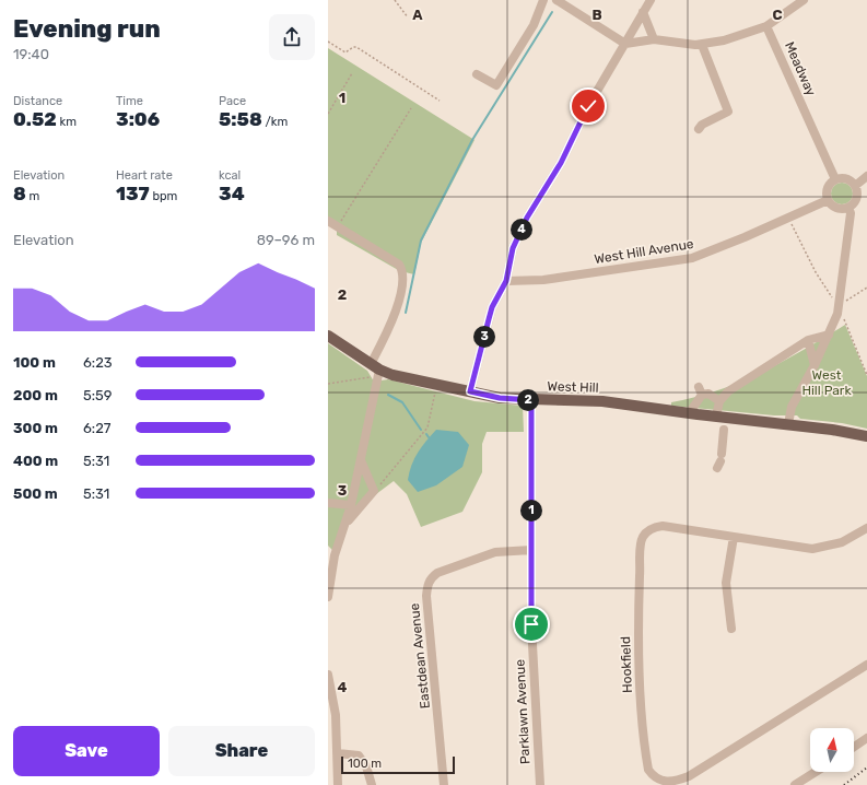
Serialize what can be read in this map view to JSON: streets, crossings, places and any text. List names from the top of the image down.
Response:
{
  "streets": {
    "main road": ["West Hill"],
    "street": [
      "Meadway",
      "West Hill Avenue",
      "Eastdean Avenue",
      "Hookfield",
      "Parklawn Avenue"
    ]
  },
  "crossings": [
    ["Meadway", "West Hill Avenue"],
    ["West Hill", "Parklawn Avenue"],
    ["Eastdean Avenue", "Parklawn Avenue"]
  ],
  "parks": ["West Hill Park"],
  "scale_bar": "100 m",
  "north": "top",
  "page": {
    "heading": ["Evening run", "19:40"],
    "stats": [
      ["Distance", "0.52 km"],
      ["Time", "3:06"],
      ["Pace", "5:58 /km"],
      ["Elevation", "8 m"],
      ["Heart rate", "137 bpm"],
      ["kcal", "34"]
    ],
    "pins": [
      "4",
      "3",
      "2",
      "1"
    ],
    "chart": ["Elevation", "89–96 m"],
    "list": [
      {
        "name": "100 m",
        "note": "6:23"
      },
      {
        "name": "200 m",
        "note": "5:59"
      },
      {
        "name": "300 m",
        "note": "6:27"
      },
      {
        "name": "400 m",
        "note": "5:31"
      },
      {
        "name": "500 m",
        "note": "5:31"
      }
    ],
    "buttons": ["Save", "Share"],
    "scale": "100 m"
  },
  "grid": {
    "columns": ["A", "B", "C"],
    "rows": [
      "1",
      "2",
      "3",
      "4"
    ]
  }
}
